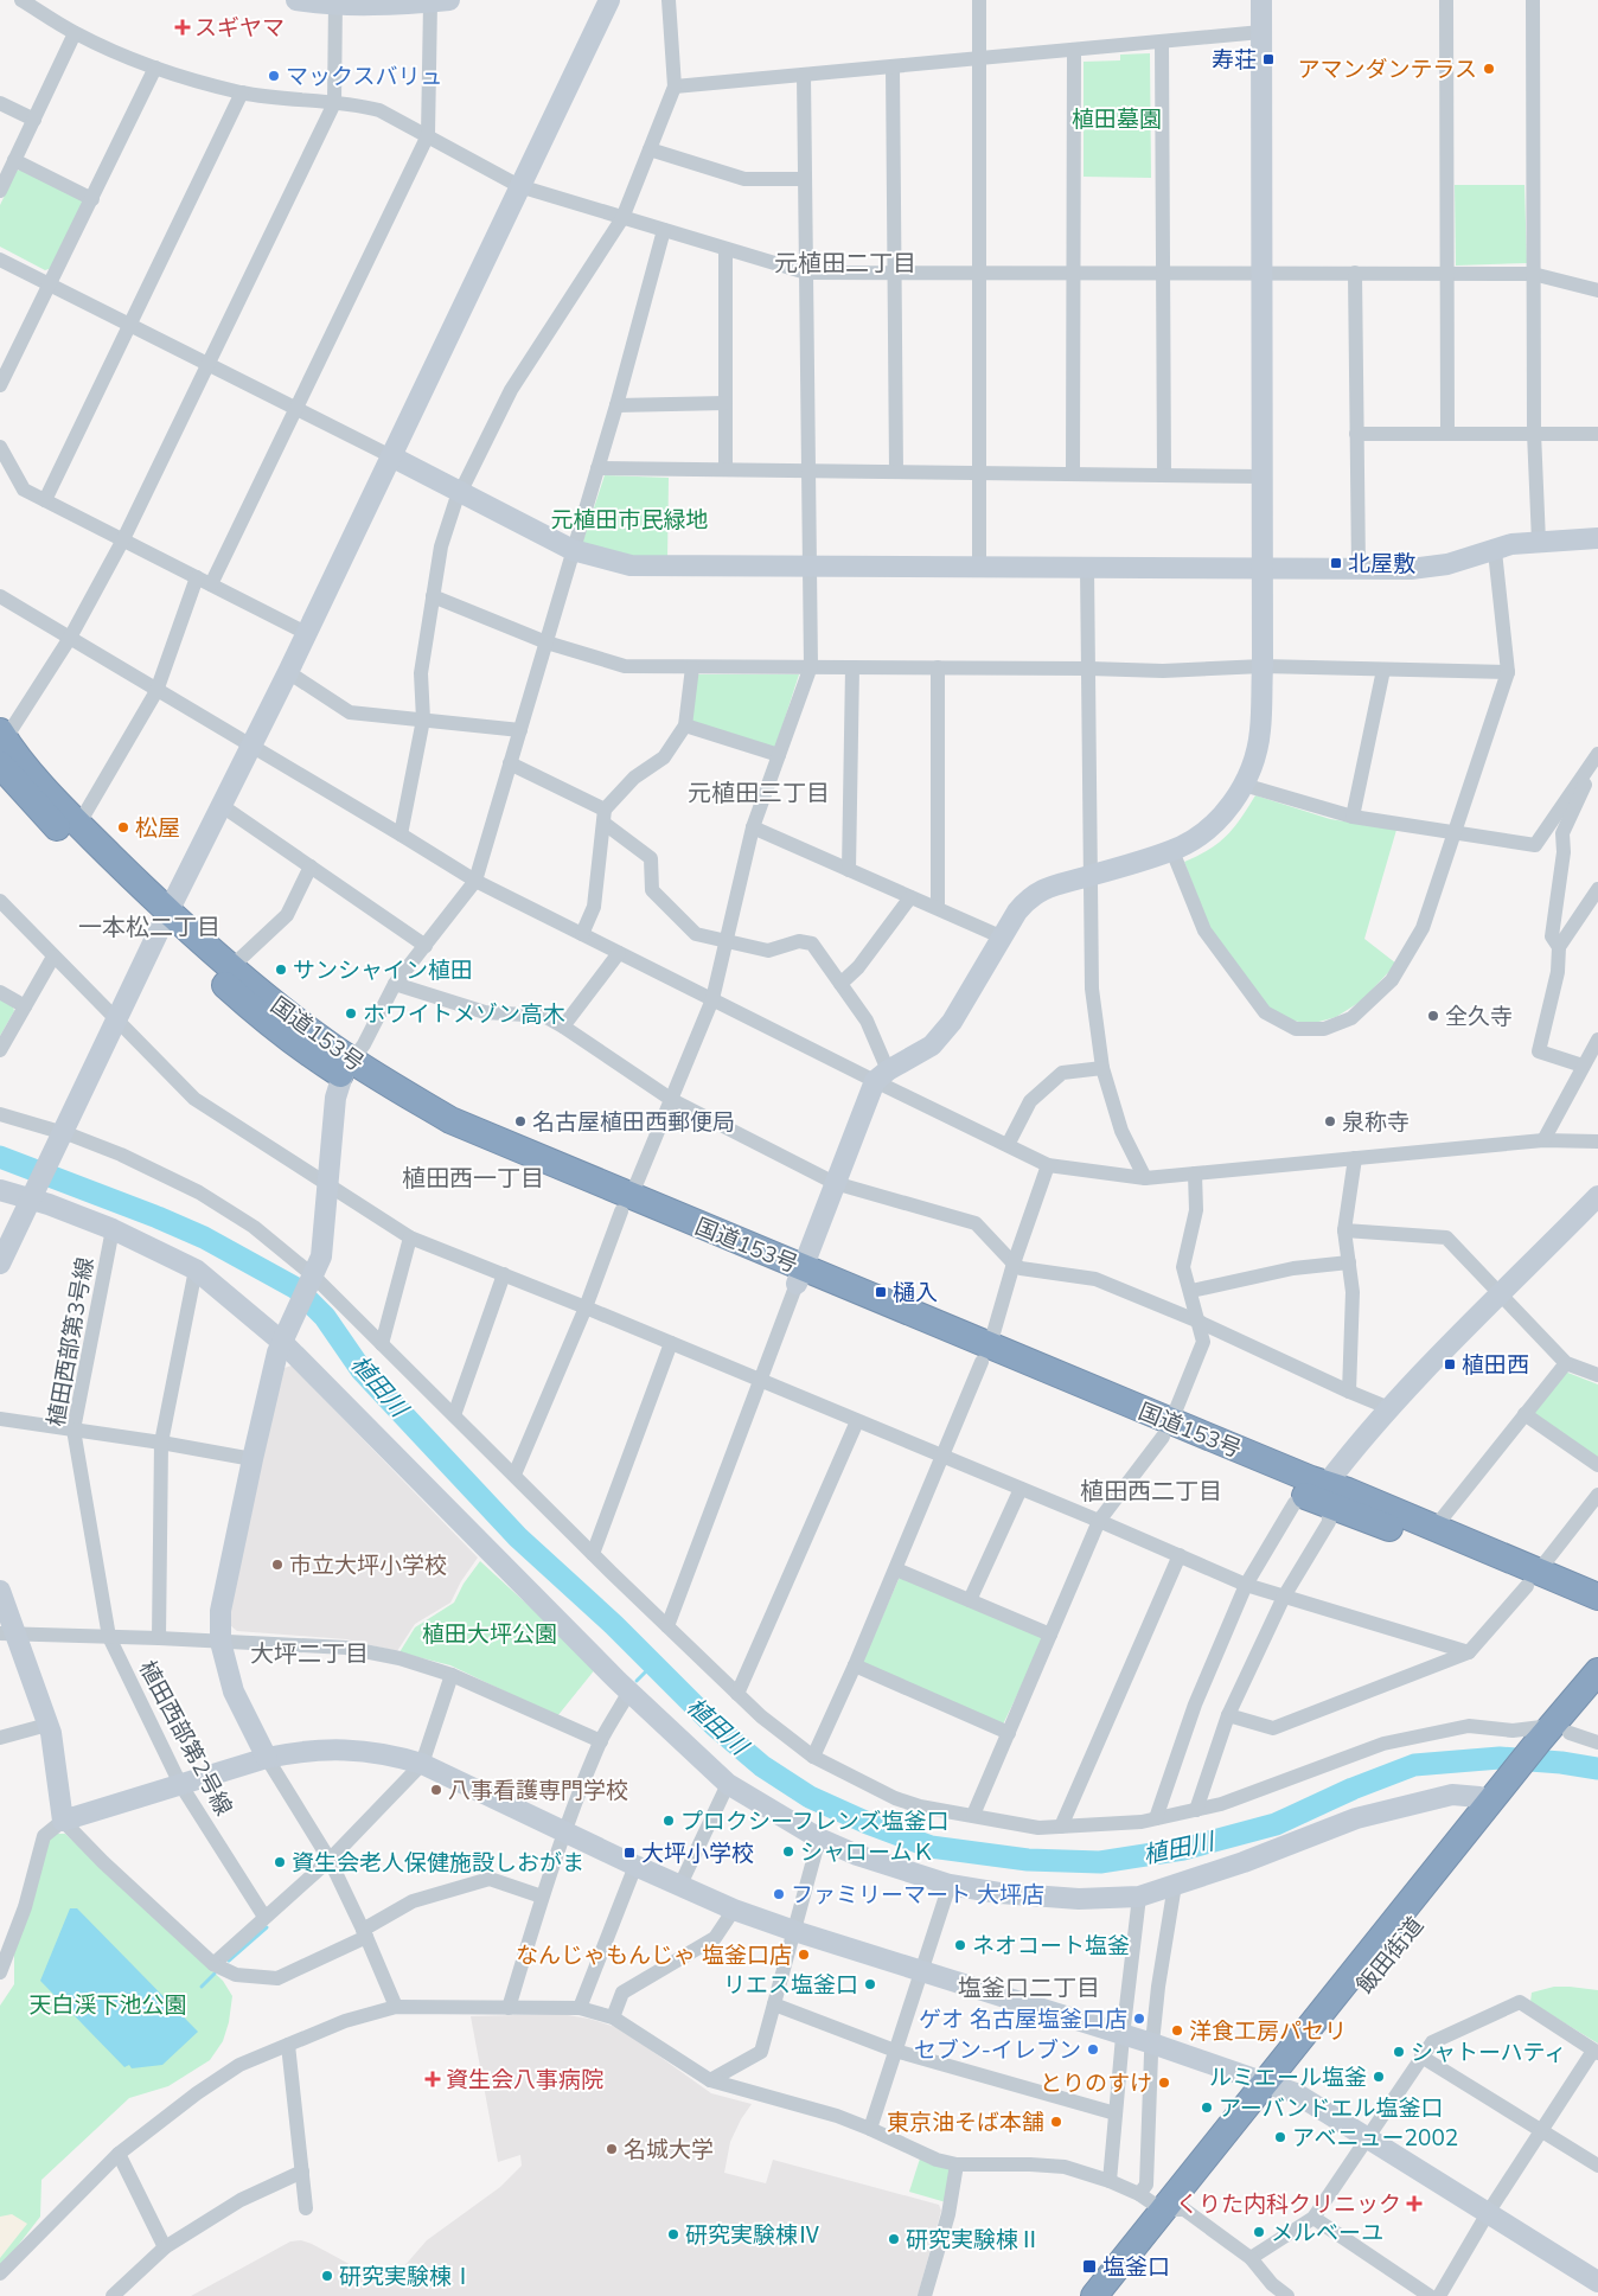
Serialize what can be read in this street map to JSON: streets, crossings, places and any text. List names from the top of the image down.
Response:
{
  "streets": {
    "highway": ["国道153号", "飯田街道"],
    "street": ["植田西部第3号線", "植田西部第2号線"]
  },
  "crossings": [
    ["植田西部第3号線", "植田西部第2号線"]
  ],
  "districts": [
    "元植田二丁目",
    "元植田三丁目",
    "一本松二丁目",
    "植田西一丁目",
    "植田西二丁目",
    "大坪二丁目",
    "塩釜口二丁目"
  ],
  "water": ["植田川"],
  "parks": [
    "植田墓園",
    "元植田市民緑地",
    "植田大坪公園",
    "天白渓下池公園"
  ],
  "places": {
    "health": ["スギヤマ", "資生会八事病院", "くりた内科クリニック"],
    "transit": [
      "寿荘",
      "北屋敷",
      "樋入",
      "植田西",
      "大坪小学校",
      "塩釜口"
    ],
    "other": [
      "アマンダンテラス",
      "マックスバリュ",
      "松屋",
      "サンシャイン植田",
      "ホワイトメゾン高木",
      "全久寺",
      "名古屋植田西郵便局",
      "泉称寺",
      "市立大坪小学校",
      "八事看護専門学校",
      "プロクシーフレンズ塩釜口",
      "シャロームＫ",
      "資生会老人保健施設しおがま",
      "ファミリーマート 大坪店",
      "ネオコート塩釜",
      "なんじゃもんじゃ 塩釜口店",
      "リエス塩釜口",
      "ゲオ 名古屋塩釜口店",
      "洋食工房パセリ",
      "セブン-イレブン",
      "シャトーハティ",
      "ルミエール塩釜",
      "とりのすけ",
      "アーバンドエル塩釜口",
      "東京油そば本舗",
      "アベニュー2002",
      "名城大学",
      "メルベーユ",
      "研究実験棟Ⅳ",
      "研究実験棟Ⅱ",
      "研究実験棟Ⅰ"
    ]
  }
}
